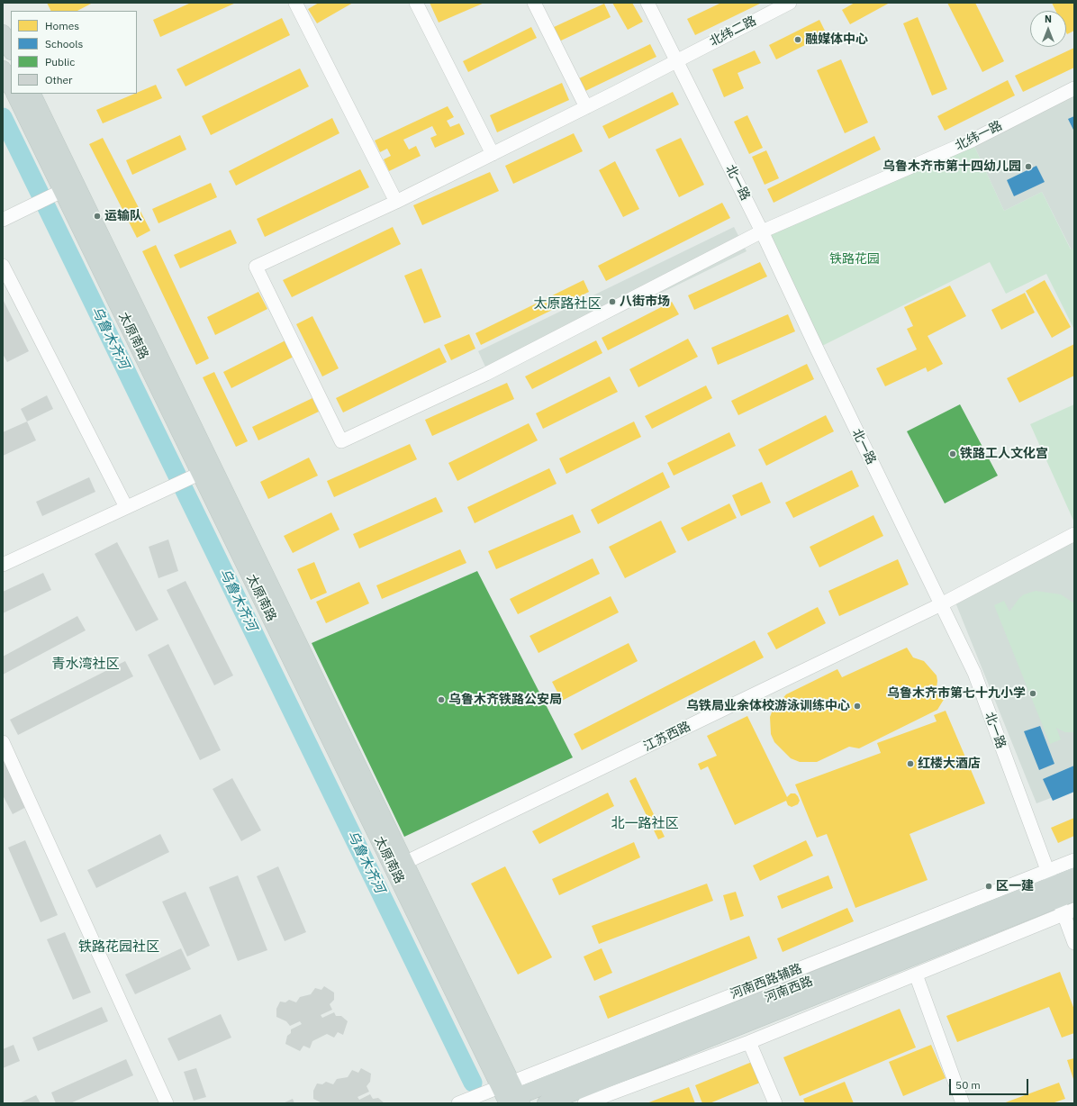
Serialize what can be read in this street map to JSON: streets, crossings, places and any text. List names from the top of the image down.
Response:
{
  "streets": {
    "main road": ["太原南路", "河南西路"],
    "street": [
      "北纬二路",
      "北纬一路",
      "北一路",
      "江苏西路"
    ]
  },
  "crossings": [
    ["北纬二路", "北纬一路"],
    ["北纬二路", "北一路"],
    ["北纬一路", "北一路"],
    ["北一路", "江苏西路"],
    ["北一路", "河南西路"],
    ["太原南路", "江苏西路"],
    ["太原南路", "河南西路"]
  ],
  "districts": [
    "太原路社区",
    "青水湾社区",
    "北一路社区",
    "铁路花园社区"
  ],
  "water": ["乌鲁木齐河"],
  "parks": ["铁路花园"],
  "places": [
    "融媒体中心",
    "乌鲁木齐市第十四幼儿园",
    "运输队",
    "八街市场",
    "铁路工人文化宫",
    "乌鲁木齐市第七十九小学",
    "乌鲁木齐铁路公安局",
    "乌铁局业余体校游泳训练中心",
    "红楼大酒店",
    "区一建"
  ],
  "legend": [
    "Homes",
    "Schools",
    "Public",
    "Other"
  ],
  "scale_bar": "50 m",
  "north": "top"
}
